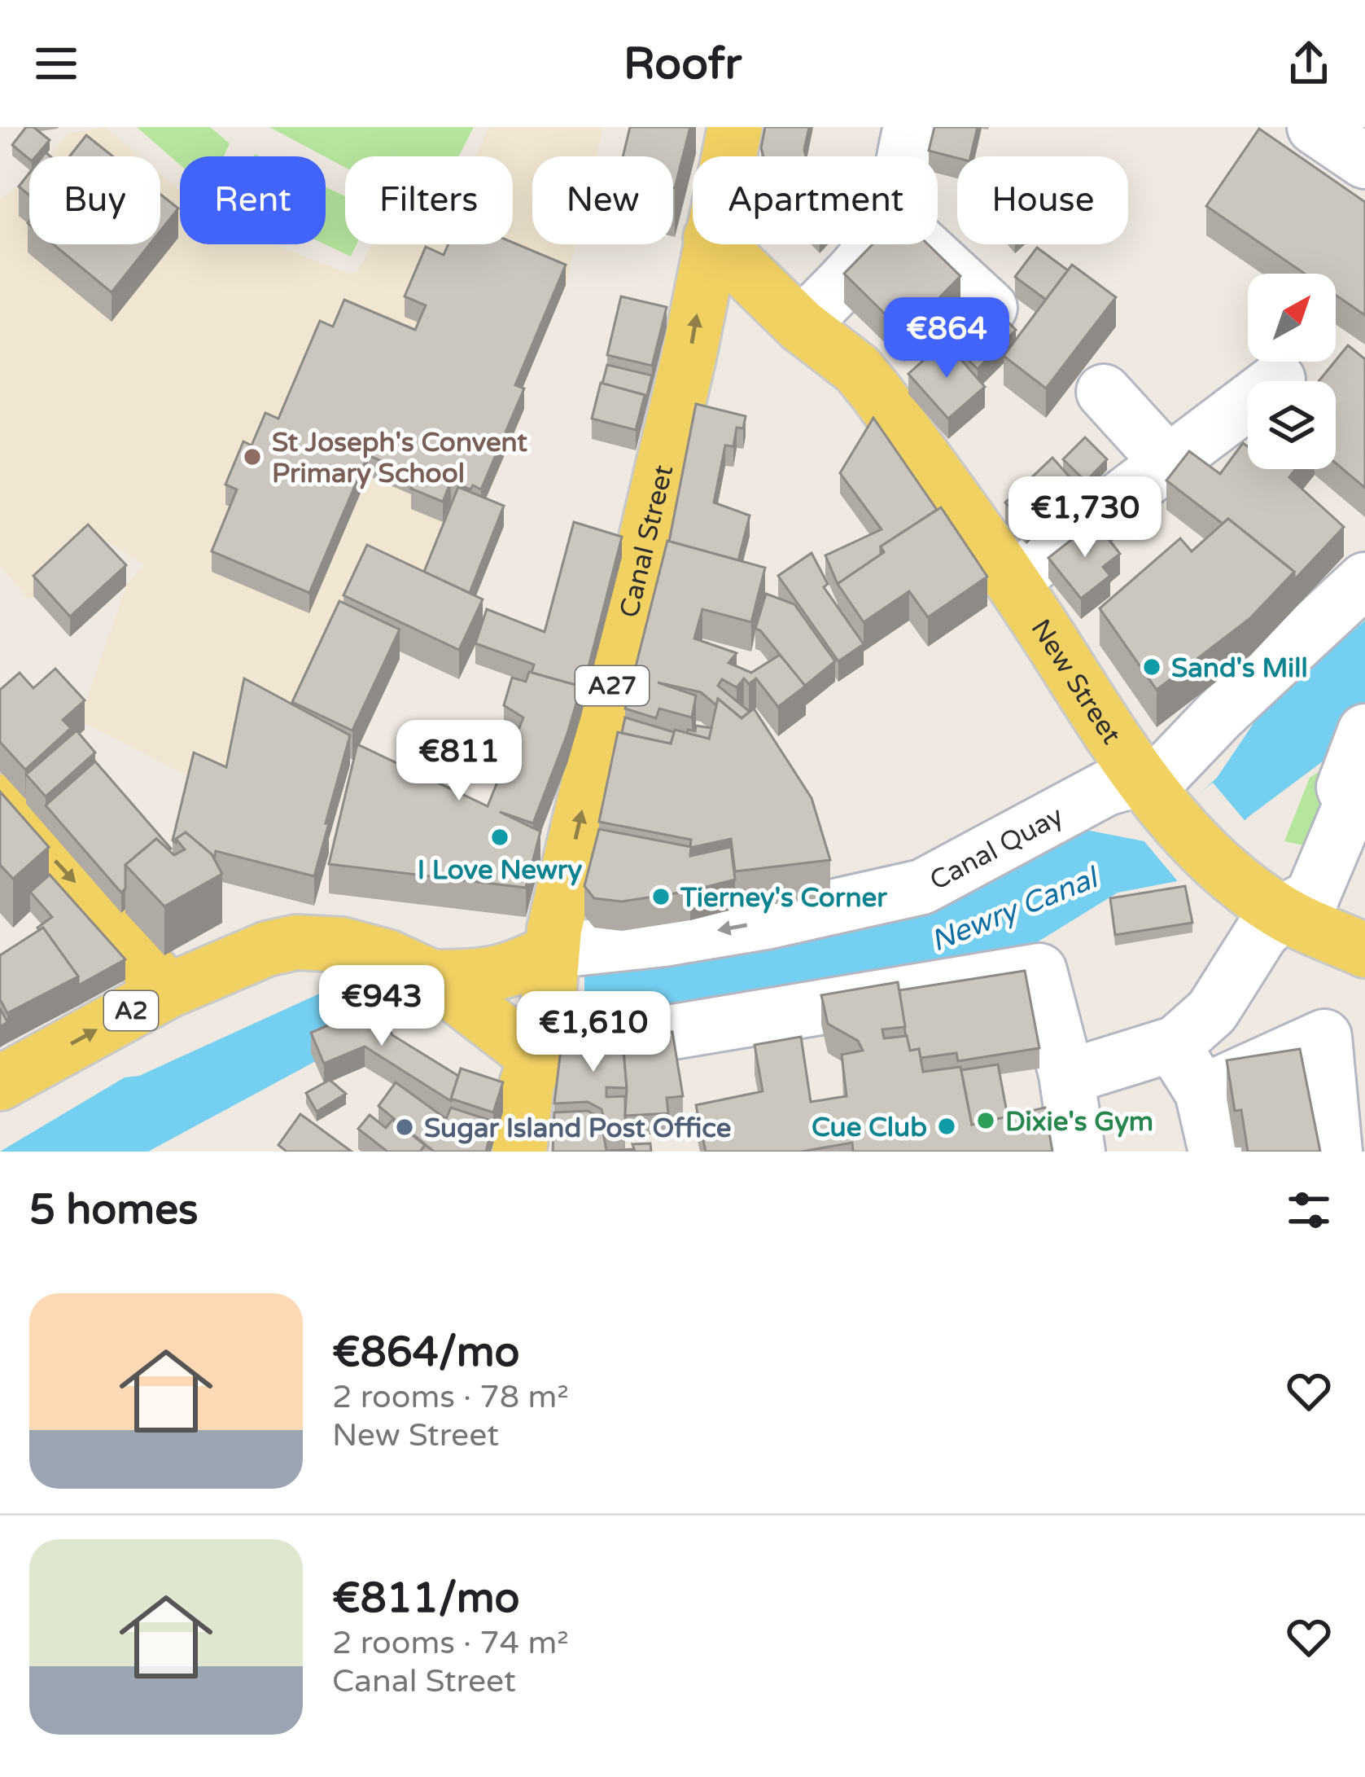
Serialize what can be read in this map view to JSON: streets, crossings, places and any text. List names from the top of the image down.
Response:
{
  "streets": {
    "main road": [
      "Canal Street",
      "New Street",
      "A27",
      "A2"
    ],
    "street": ["Canal Quay"]
  },
  "crossings": [
    ["Canal Street", "Canal Quay"],
    ["Canal Street", "A2"],
    ["New Street", "Canal Quay"],
    ["Canal Quay", "A2"]
  ],
  "one_way": ["Canal Street"],
  "water": ["Newry Canal"],
  "places": [
    "St Joseph's Convent Primary School",
    "Sand's Mill",
    "I Love Newry",
    "Tierney's Corner",
    "Dixie's Gym",
    "Cue Club",
    "Sugar Island Post Office"
  ],
  "north": "top right",
  "page": {
    "header": "Roofr",
    "chip": [
      "Buy",
      "Rent",
      "Filters",
      "New",
      "Apartment",
      "House"
    ],
    "price": [
      "€864",
      "€1,730",
      "€811",
      "€943",
      "€1,610"
    ],
    "heading": "5 homes",
    "list": [
      {
        "name": "€864/mo",
        "note": "2 rooms · 78 m² · New Street"
      },
      {
        "name": "€811/mo",
        "note": "2 rooms · 74 m² · Canal Street"
      }
    ]
  }
}
